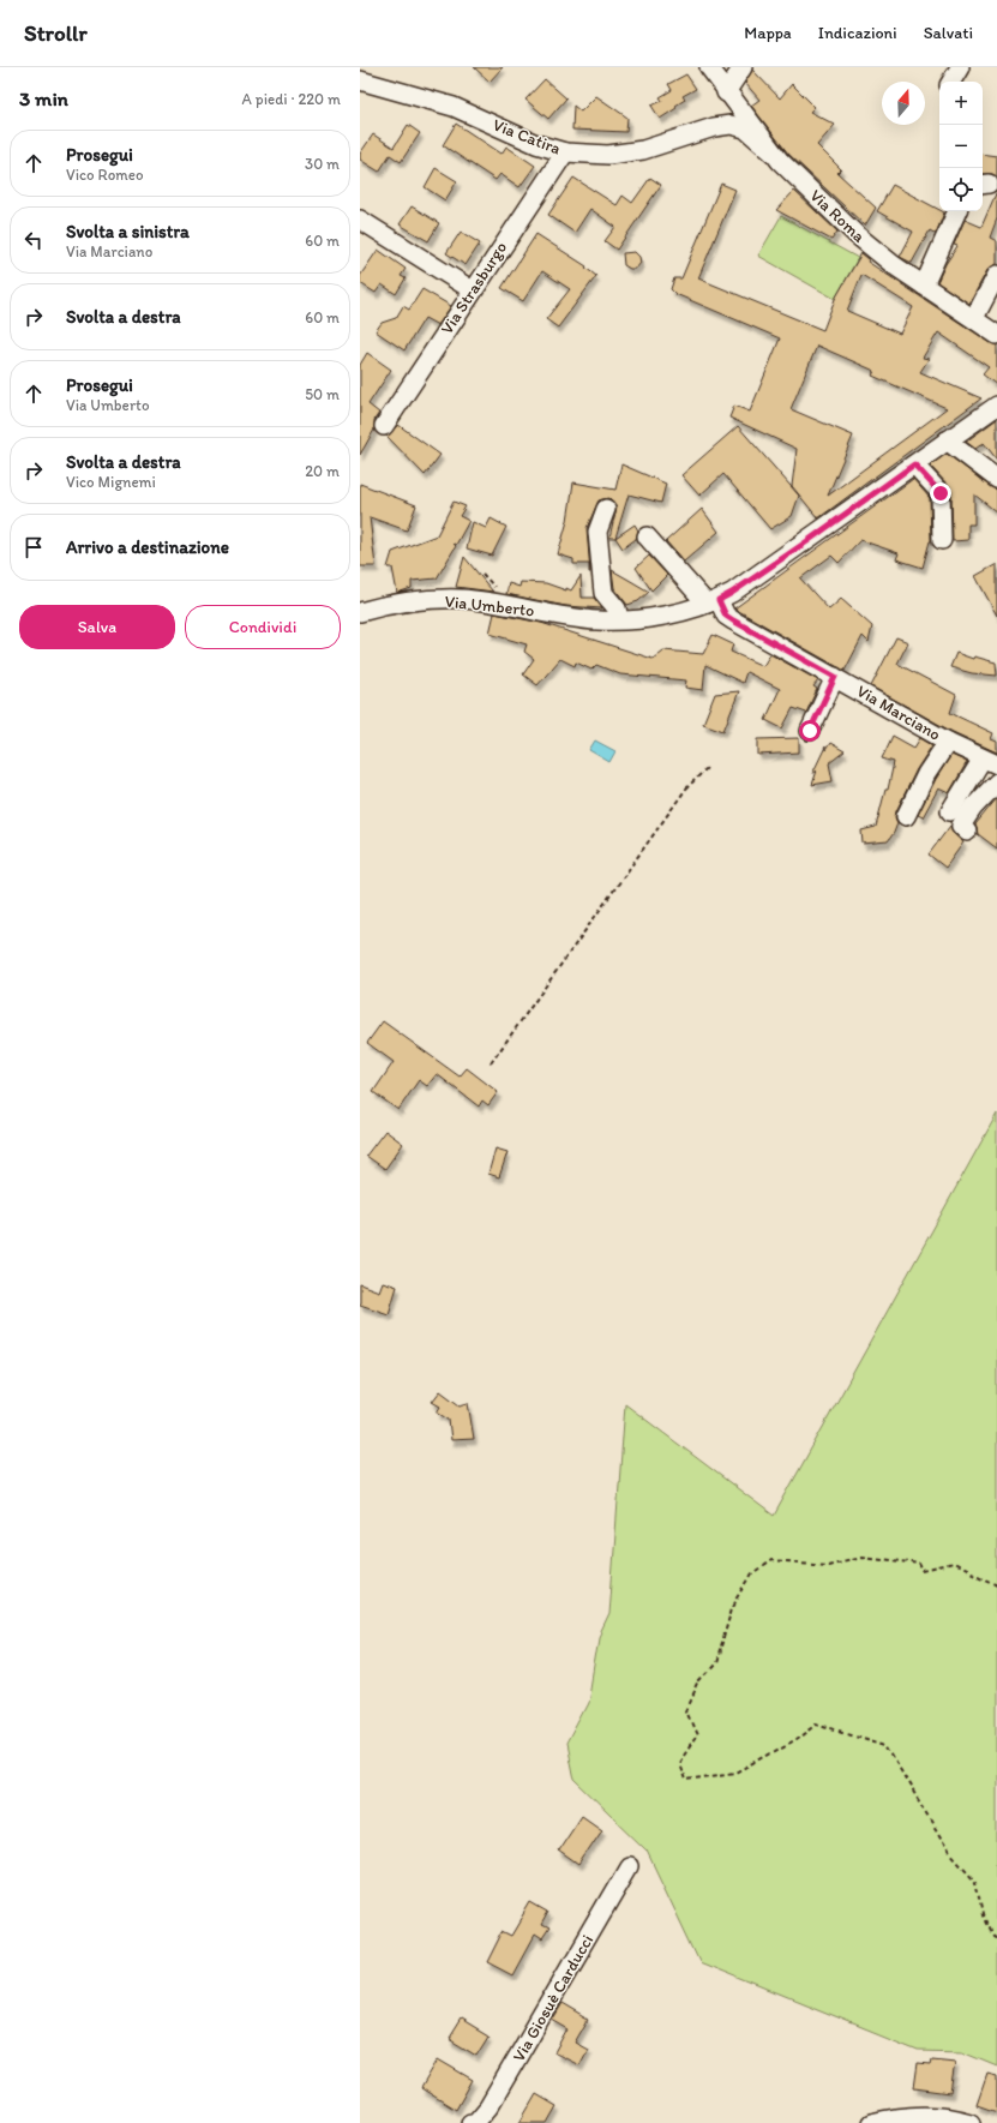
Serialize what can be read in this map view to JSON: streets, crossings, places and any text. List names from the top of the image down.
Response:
{
  "streets": {
    "street": [
      "Via Catira",
      "Via Roma",
      "Via Strasburgo",
      "Via Umberto",
      "Via Marciano",
      "Via Giosuè Carducci"
    ]
  },
  "crossings": [
    ["Via Catira", "Via Roma"],
    ["Via Catira", "Via Strasburgo"],
    ["Via Umberto", "Via Marciano"]
  ],
  "north": "top",
  "page": {
    "header": "Strollr",
    "nav": ["Mappa", "Indicazioni", "Salvati"],
    "heading": ["3 min", "A piedi · 220 m"],
    "map_buttons": ["+", "−"],
    "list": [
      ["Prosegui", "Vico Romeo", "30 m"],
      ["Svolta a sinistra", "Via Marciano", "60 m"],
      ["Svolta a destra", "60 m"],
      ["Prosegui", "Via Umberto", "50 m"],
      ["Svolta a destra", "Vico Mignemi", "20 m"],
      "Arrivo a destinazione"
    ],
    "buttons": ["Salva", "Condividi"]
  }
}
